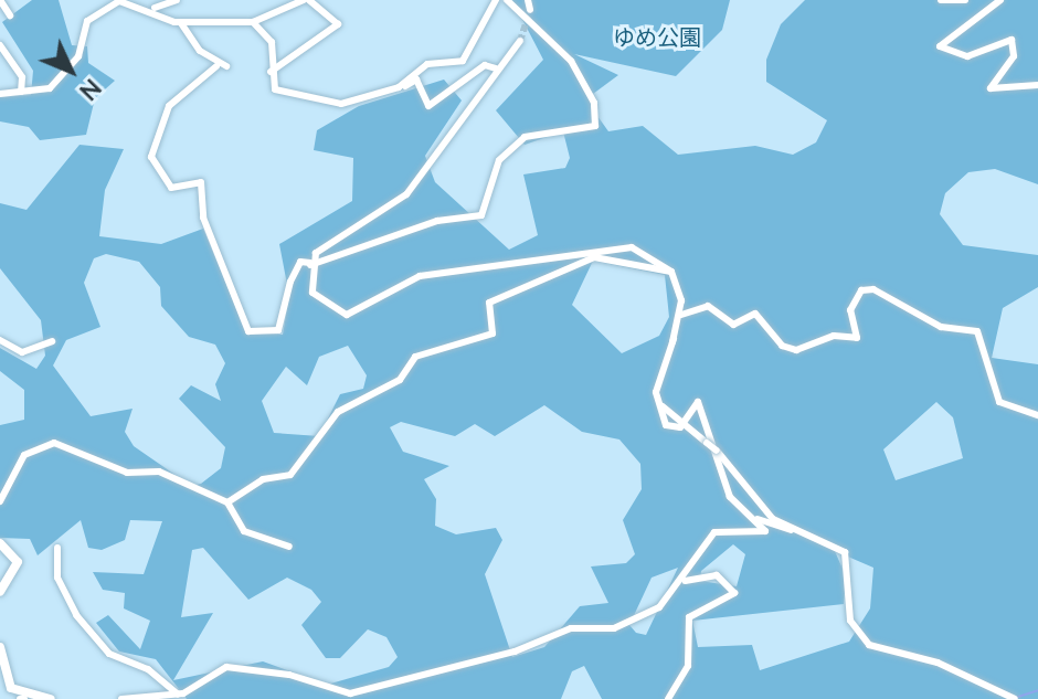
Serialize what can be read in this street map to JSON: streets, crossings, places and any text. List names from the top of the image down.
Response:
{
  "parks": ["ゆめ公園"],
  "north": "bottom right"
}
